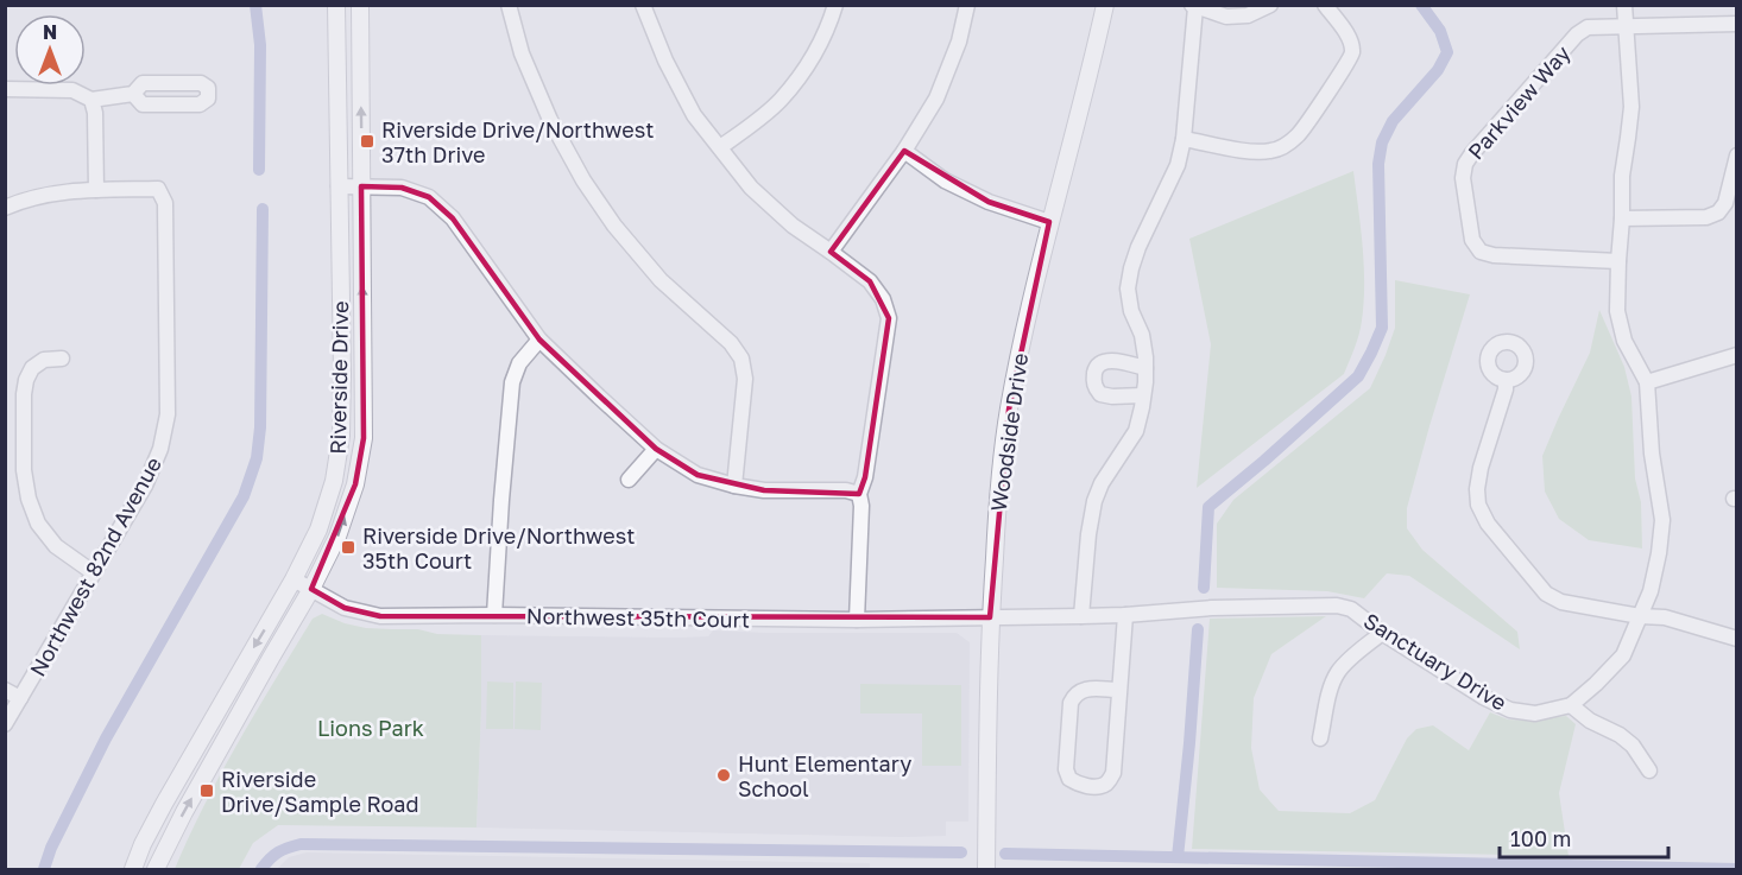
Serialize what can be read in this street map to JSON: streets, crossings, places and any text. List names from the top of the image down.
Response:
{
  "streets": {
    "street": [
      "Parkview Way",
      "Riverside Drive",
      "Woodside Drive",
      "Northwest 82nd Avenue",
      "Northwest 35th Court",
      "Sanctuary Drive"
    ]
  },
  "crossings": [
    ["Parkview Way", "Sanctuary Drive"],
    ["Riverside Drive", "Northwest 35th Court"],
    ["Woodside Drive", "Northwest 35th Court"],
    ["Woodside Drive", "Sanctuary Drive"],
    ["Northwest 35th Court", "Sanctuary Drive"]
  ],
  "parks": ["Lions Park"],
  "places": {
    "transit": ["Riverside Drive/Northwest 37th Drive", "Riverside Drive/Northwest 35th Court", "Riverside Drive/Sample Road"],
    "other": ["Hunt Elementary School"]
  },
  "scale_bar": "100 m",
  "north": "top"
}
